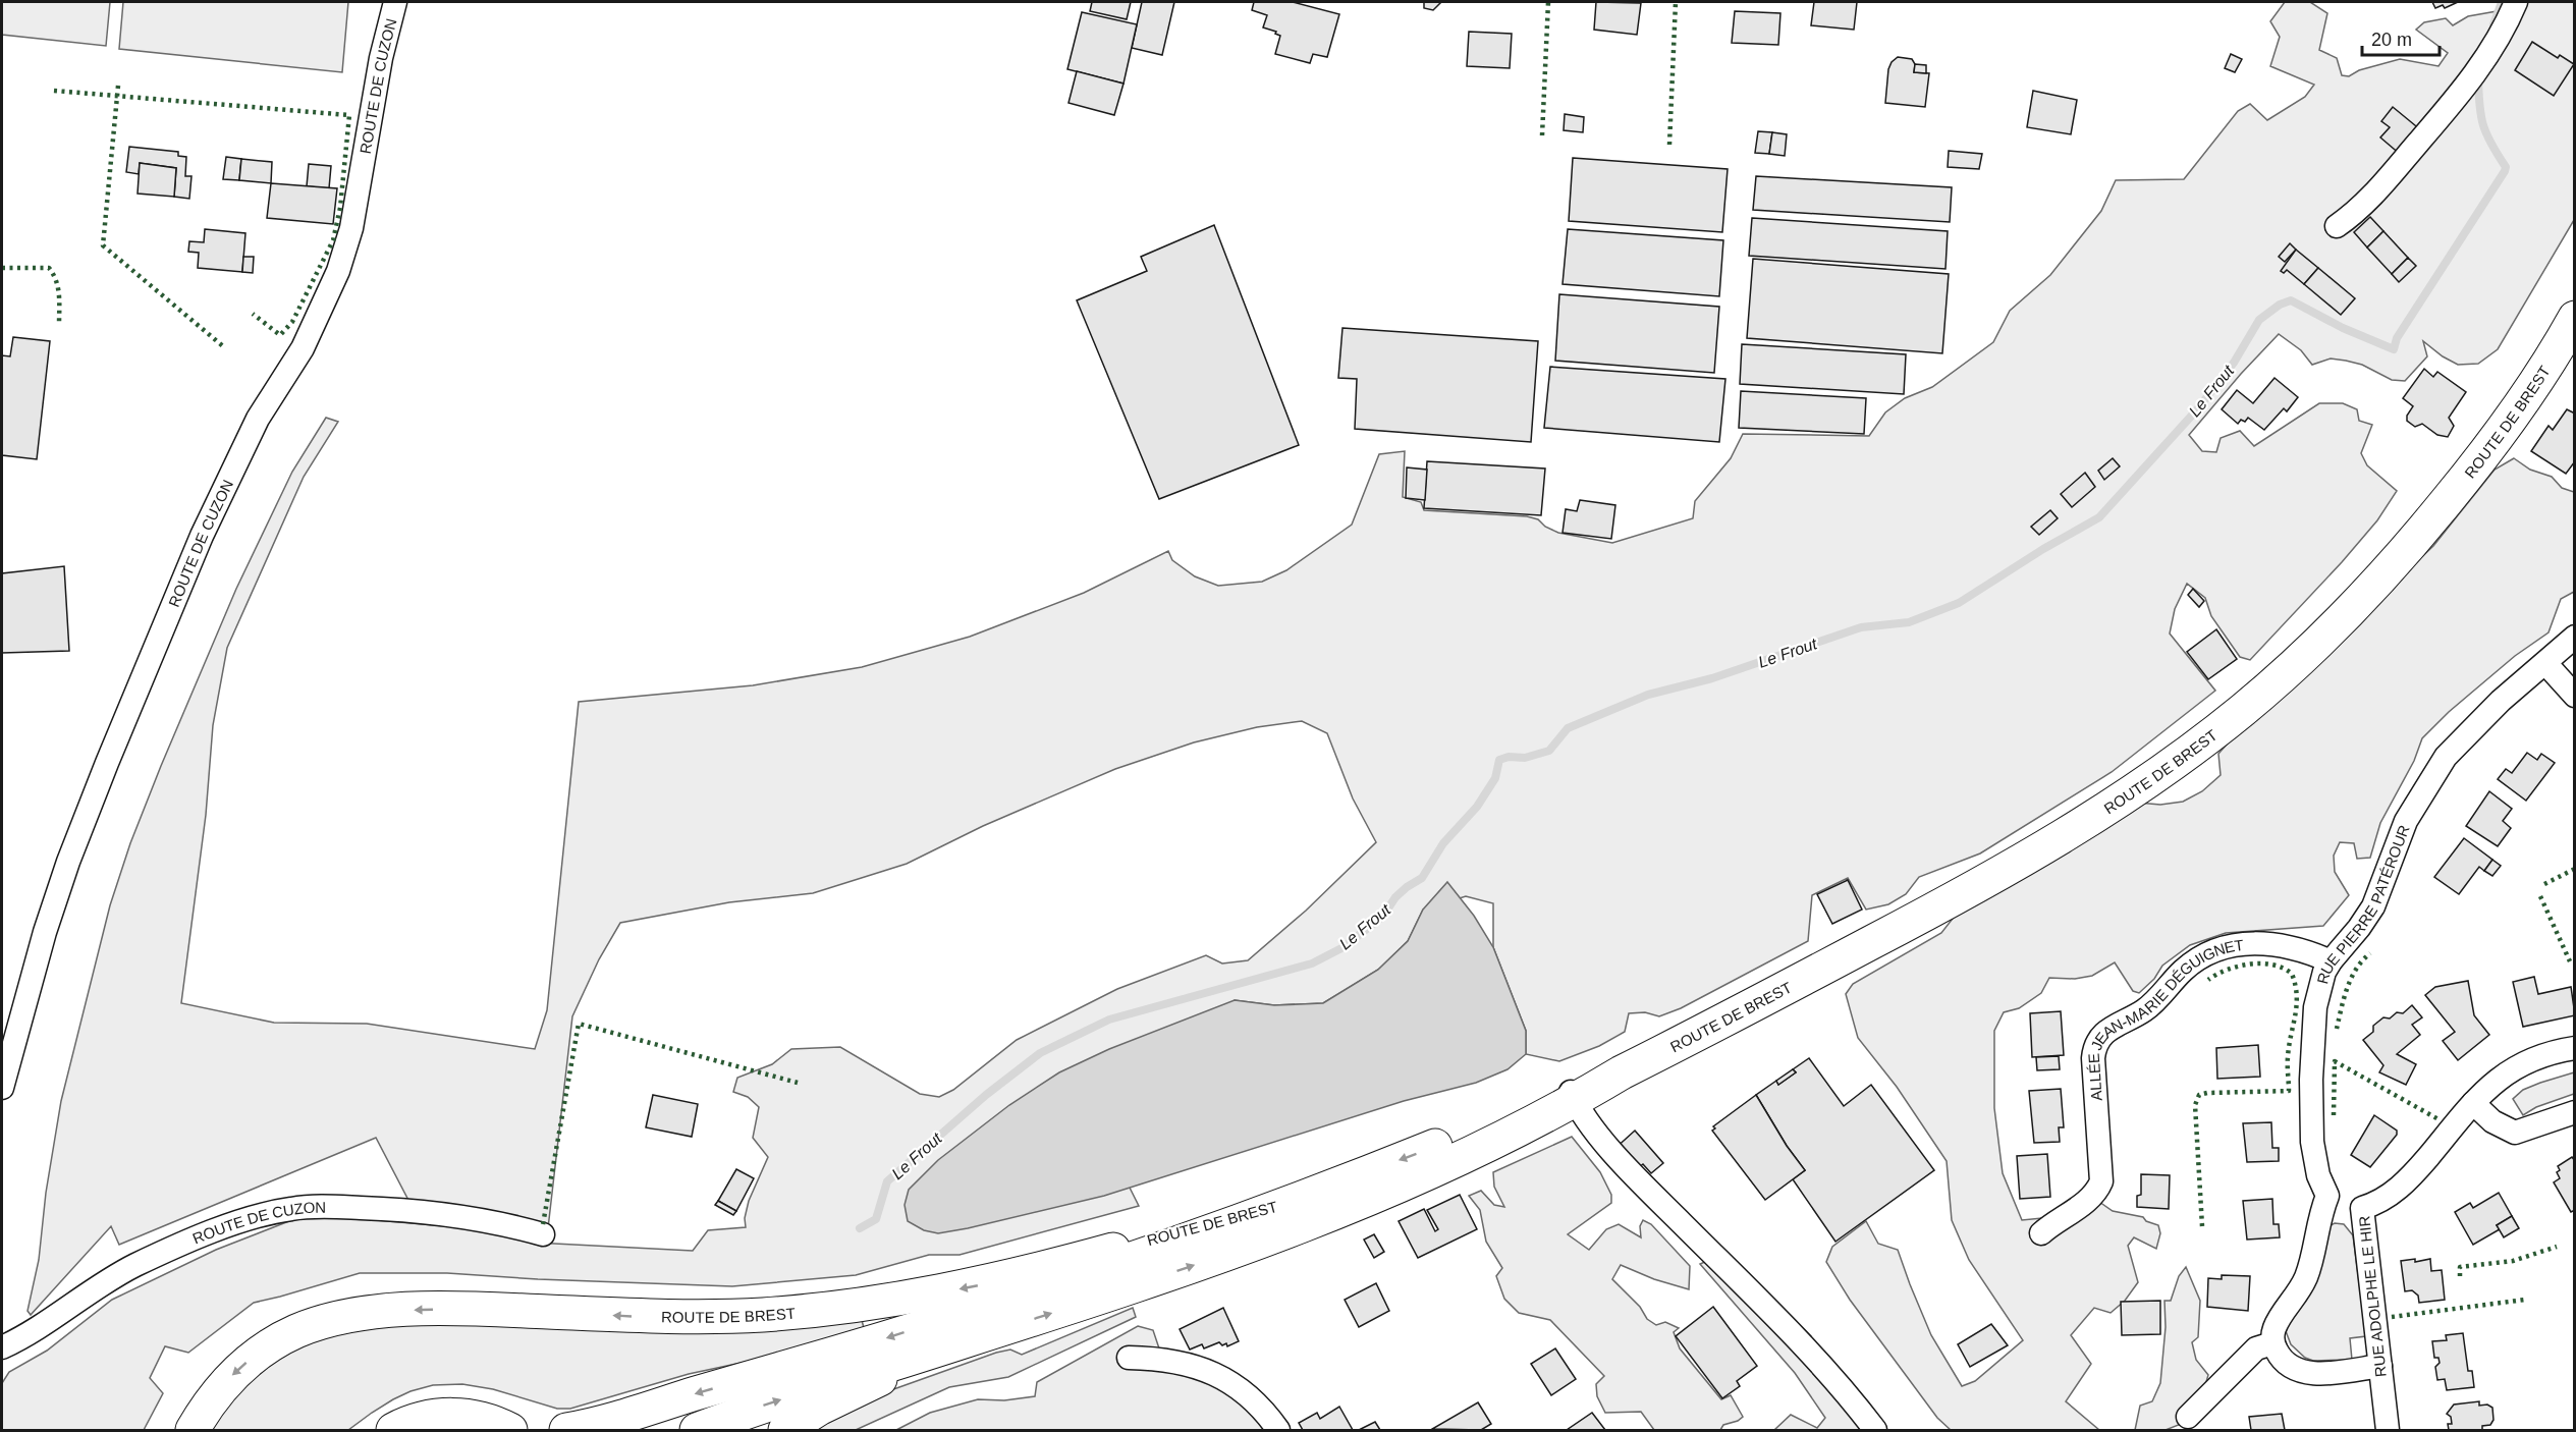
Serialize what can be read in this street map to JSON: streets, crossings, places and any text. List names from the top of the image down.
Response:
{
  "streets": {
    "main road": ["ROUTE DE BREST"],
    "street": [
      "ROUTE DE CUZON",
      "RUE PIERRE PATÉROUR",
      "ALLÉE JEAN-MARIE DÉGUIGNET",
      "RUE ADOLPHE LE HIR"
    ]
  },
  "crossings": [
    ["RUE PIERRE PATÉROUR", "ALLÉE JEAN-MARIE DÉGUIGNET"]
  ],
  "water": ["Le Frout"],
  "scale_bar": "20 m"
}
